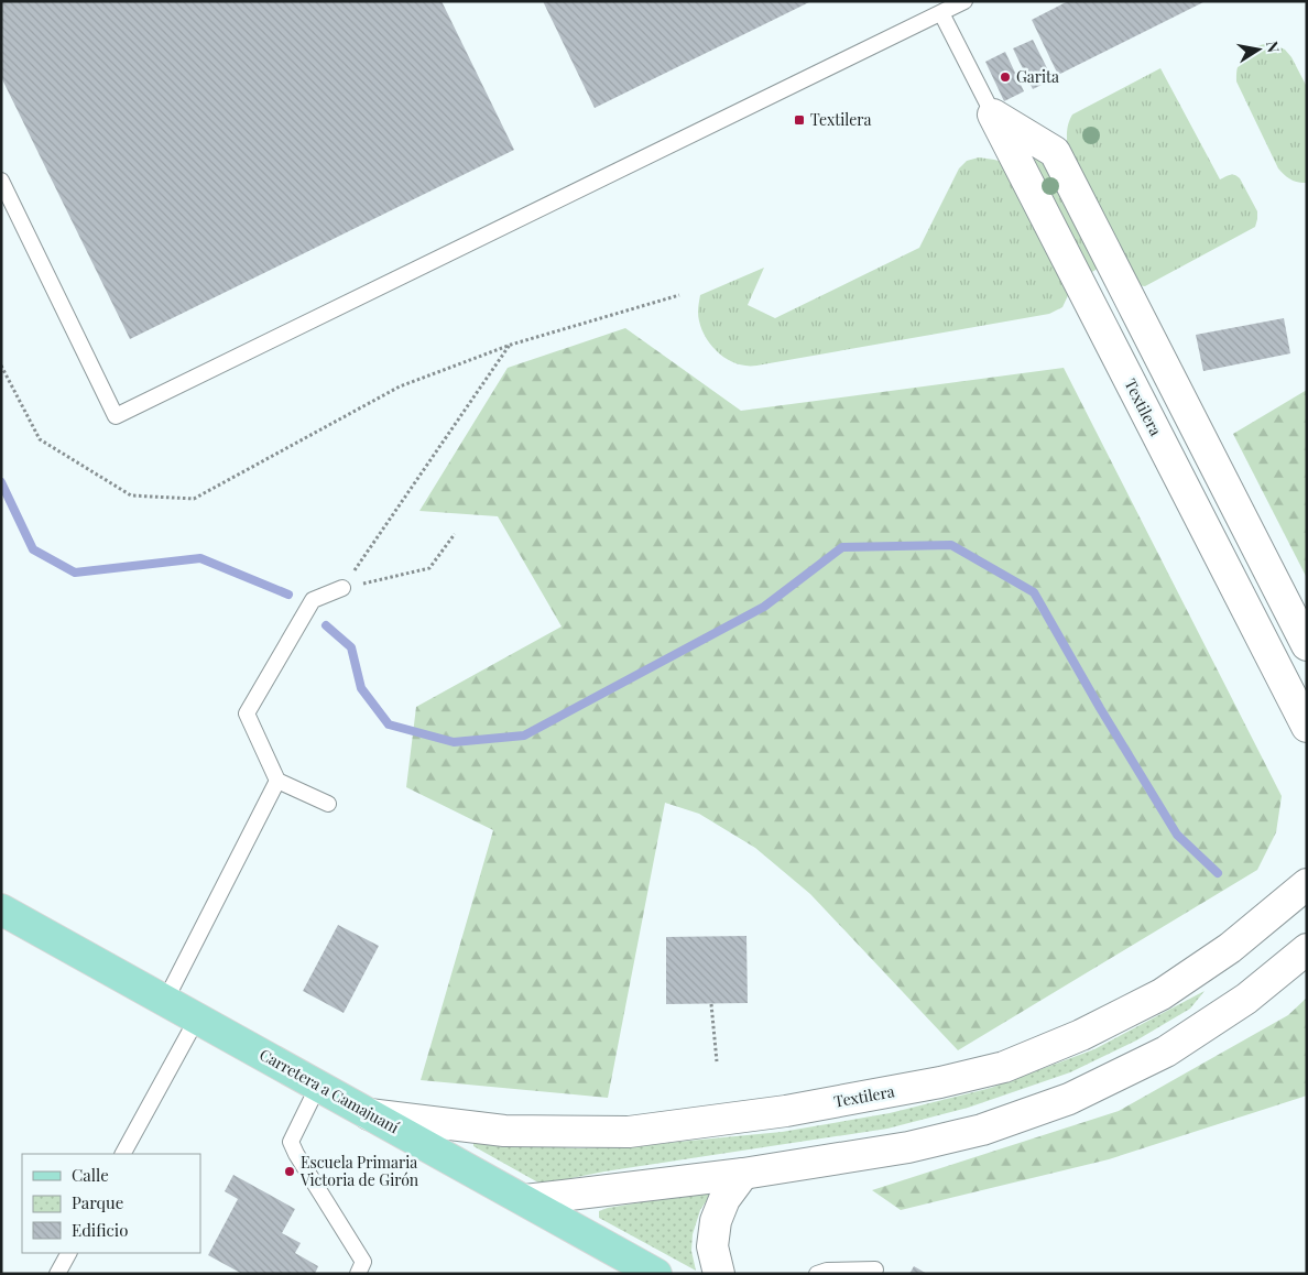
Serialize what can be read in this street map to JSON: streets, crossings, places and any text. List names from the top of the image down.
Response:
{
  "streets": {
    "main road": ["Carretera a Camajuaní"],
    "street": ["Textilera"]
  },
  "crossings": [
    ["Textilera", "Carretera a Camajuaní"]
  ],
  "places": {
    "other": ["Garita", "Escuela Primaria Victoria de Girón"],
    "transit": ["Textilera"]
  },
  "legend": ["Calle", "Parque", "Edificio"],
  "north": "right"
}
